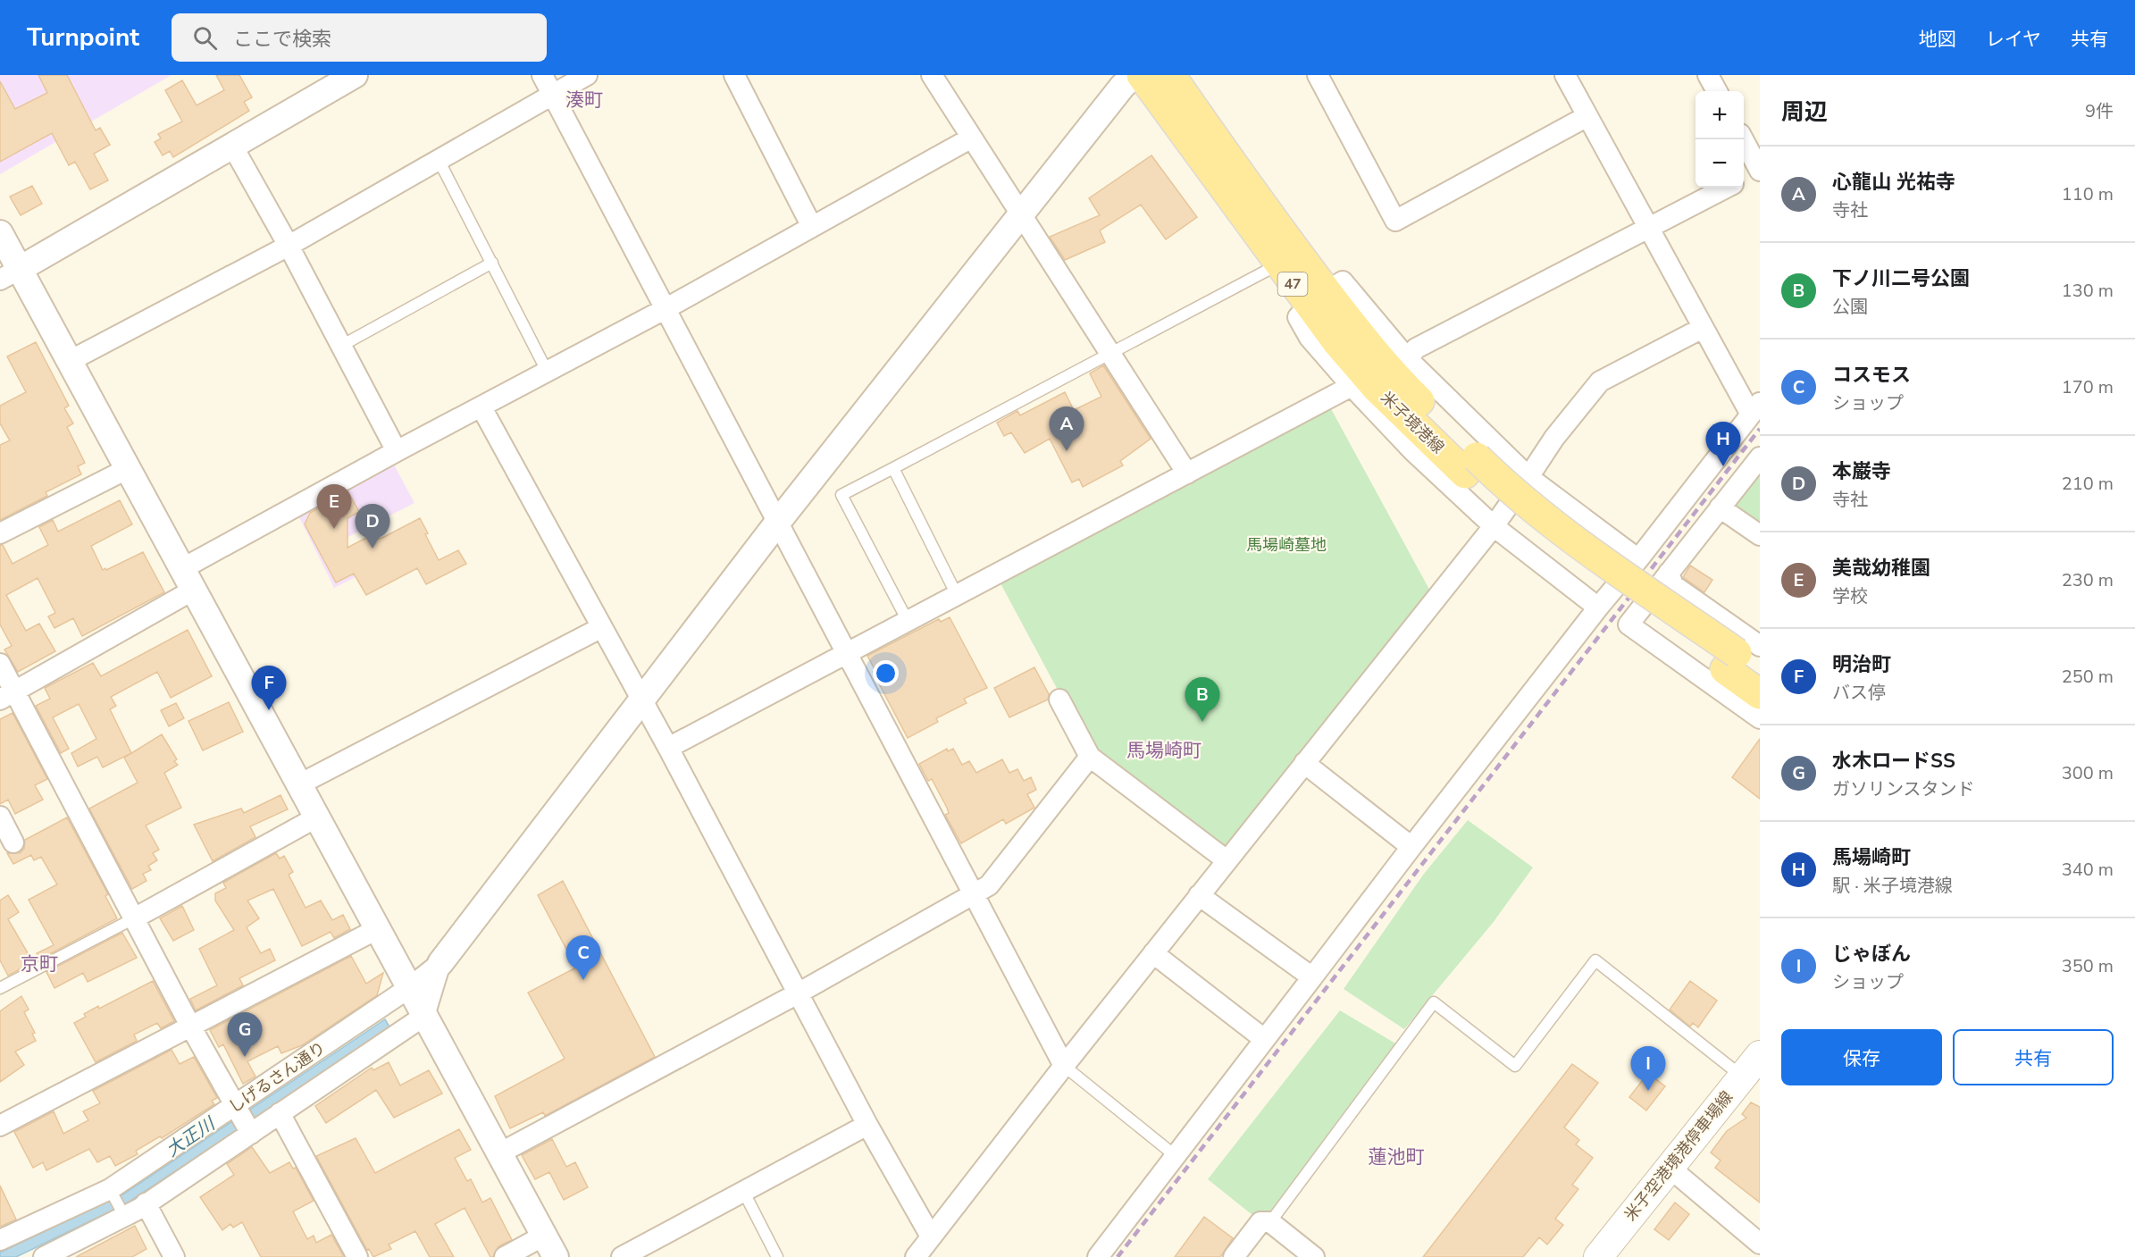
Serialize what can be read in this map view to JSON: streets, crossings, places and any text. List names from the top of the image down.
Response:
{
  "streets": {
    "main road": ["47", "米子境港線", "米子空港境港停車場線"],
    "street": ["しげるさん通り"]
  },
  "districts": [
    "湊町",
    "馬場崎町",
    "京町",
    "蓮池町"
  ],
  "water": ["大正川"],
  "parks": ["馬場崎墓地"],
  "page": {
    "header": "Turnpoint",
    "search": "ここで検索",
    "nav": ["地図", "レイヤ", "共有"],
    "heading": ["周辺", "9件"],
    "map_buttons": ["+", "−"],
    "list": [
      {
        "mark": "A",
        "name": "心龍山 光祐寺",
        "note": "寺社",
        "value": "110 m"
      },
      {
        "mark": "B",
        "name": "下ノ川二号公園",
        "note": "公園",
        "value": "130 m"
      },
      {
        "mark": "C",
        "name": "コスモス",
        "note": "ショップ",
        "value": "170 m"
      },
      {
        "mark": "D",
        "name": "本巌寺",
        "note": "寺社",
        "value": "210 m"
      },
      {
        "mark": "E",
        "name": "美哉幼稚園",
        "note": "学校",
        "value": "230 m"
      },
      {
        "mark": "F",
        "name": "明治町",
        "note": "バス停",
        "value": "250 m"
      },
      {
        "mark": "G",
        "name": "水木ロードSS",
        "note": "ガソリンスタンド",
        "value": "300 m"
      },
      {
        "mark": "H",
        "name": "馬場崎町",
        "note": "駅 · 米子境港線",
        "value": "340 m"
      },
      {
        "mark": "I",
        "name": "じゃぼん",
        "note": "ショップ",
        "value": "350 m"
      }
    ],
    "pins": [
      "A",
      "H",
      "E",
      "D",
      "F",
      "B",
      "C",
      "G",
      "I"
    ],
    "buttons": ["保存", "共有"]
  }
}
